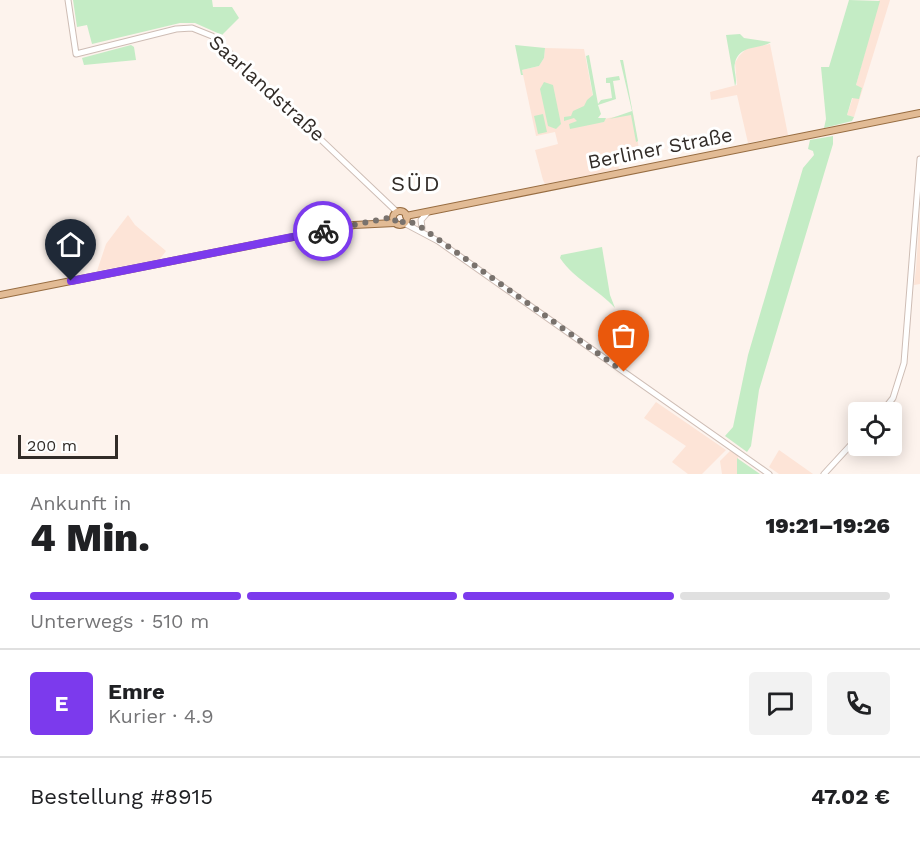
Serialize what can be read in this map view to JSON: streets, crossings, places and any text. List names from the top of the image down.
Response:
{
  "streets": {
    "main road": ["Berliner Straße"],
    "street": ["Saarlandstraße"]
  },
  "crossings": [
    ["Saarlandstraße", "Berliner Straße"]
  ],
  "districts": ["SÜD"],
  "scale_bar": "200 m",
  "page": {
    "scale": "200 m",
    "heading": ["4 Min.", "Ankunft in", "19:21–19:26"],
    "panel": [
      "Emre",
      "Kurier · 4.9",
      "Bestellung #8915",
      "47.02 €"
    ],
    "bar": "Unterwegs · 510 m",
    "round": "E"
  }
}
